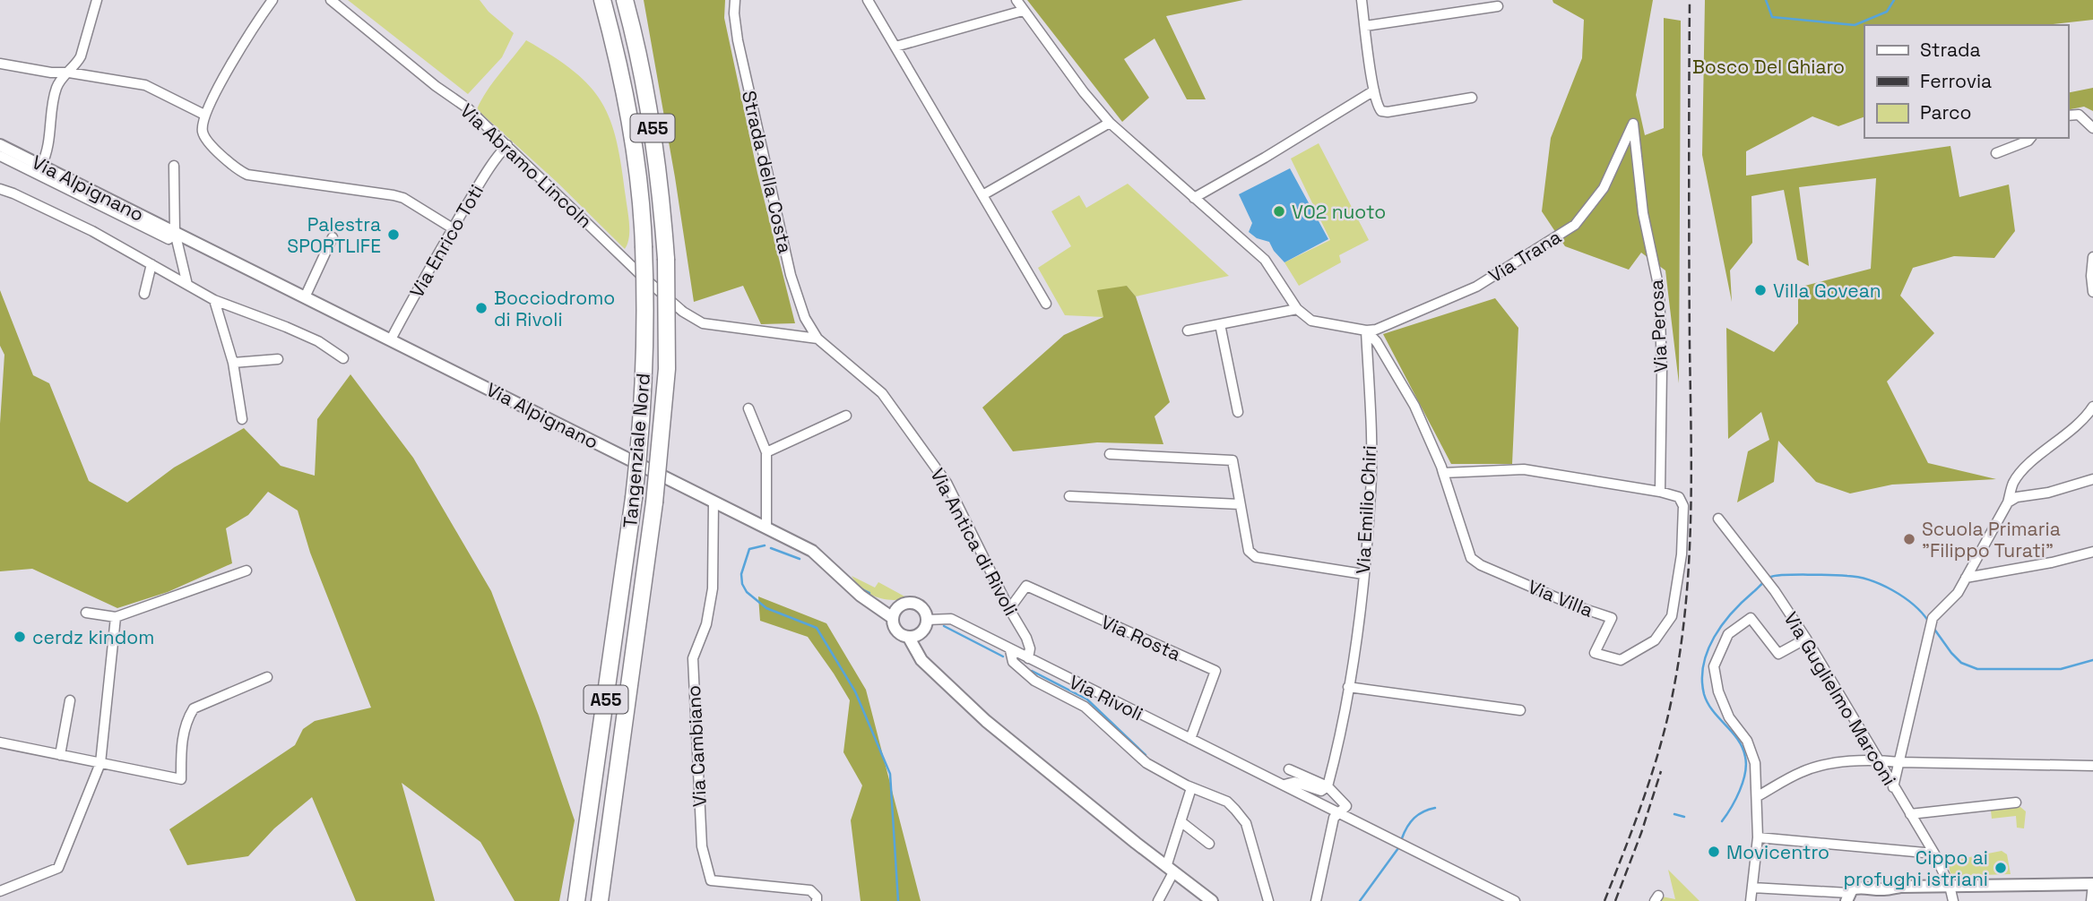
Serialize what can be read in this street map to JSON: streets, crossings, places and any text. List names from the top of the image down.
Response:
{
  "streets": {
    "highway": ["A55", "Tangenziale Nord"],
    "street": [
      "Via Abramo Lincoln",
      "Strada della Costa",
      "Via Alpignano",
      "Via Enrico Toti",
      "Via Trana",
      "Via Perosa",
      "Via Emilio Chiri",
      "Via Antica di Rivoli",
      "Via Villa",
      "Via Rosta",
      "Via Rivoli",
      "Via Guglielmo Marconi",
      "Via Cambiano"
    ]
  },
  "crossings": [
    ["Via Abramo Lincoln", "Strada della Costa"],
    ["Via Abramo Lincoln", "Via Enrico Toti"],
    ["Via Abramo Lincoln", "Via Antica di Rivoli"],
    ["Strada della Costa", "Via Antica di Rivoli"],
    ["Via Alpignano", "Via Enrico Toti"],
    ["Via Alpignano", "Via Rivoli"],
    ["Via Alpignano", "Via Cambiano"],
    ["Via Trana", "Via Perosa"],
    ["Via Trana", "Via Emilio Chiri"],
    ["Via Perosa", "Via Villa"],
    ["Via Emilio Chiri", "Via Rivoli"],
    ["Via Antica di Rivoli", "Via Rosta"],
    ["Via Antica di Rivoli", "Via Rivoli"],
    ["Via Rosta", "Via Rivoli"]
  ],
  "parks": ["Bosco Del Ghiaro"],
  "places": [
    "VO2 nuoto",
    "Palestra SPORTLIFE",
    "Villa Govean",
    "Bocciodromo di Rivoli",
    "Scuola Primaria \"Filippo Turati\"",
    "cerdz kindom",
    "Movicentro",
    "Cippo ai profughi istriani"
  ],
  "legend": ["Strada", "Ferrovia", "Parco"]
}
